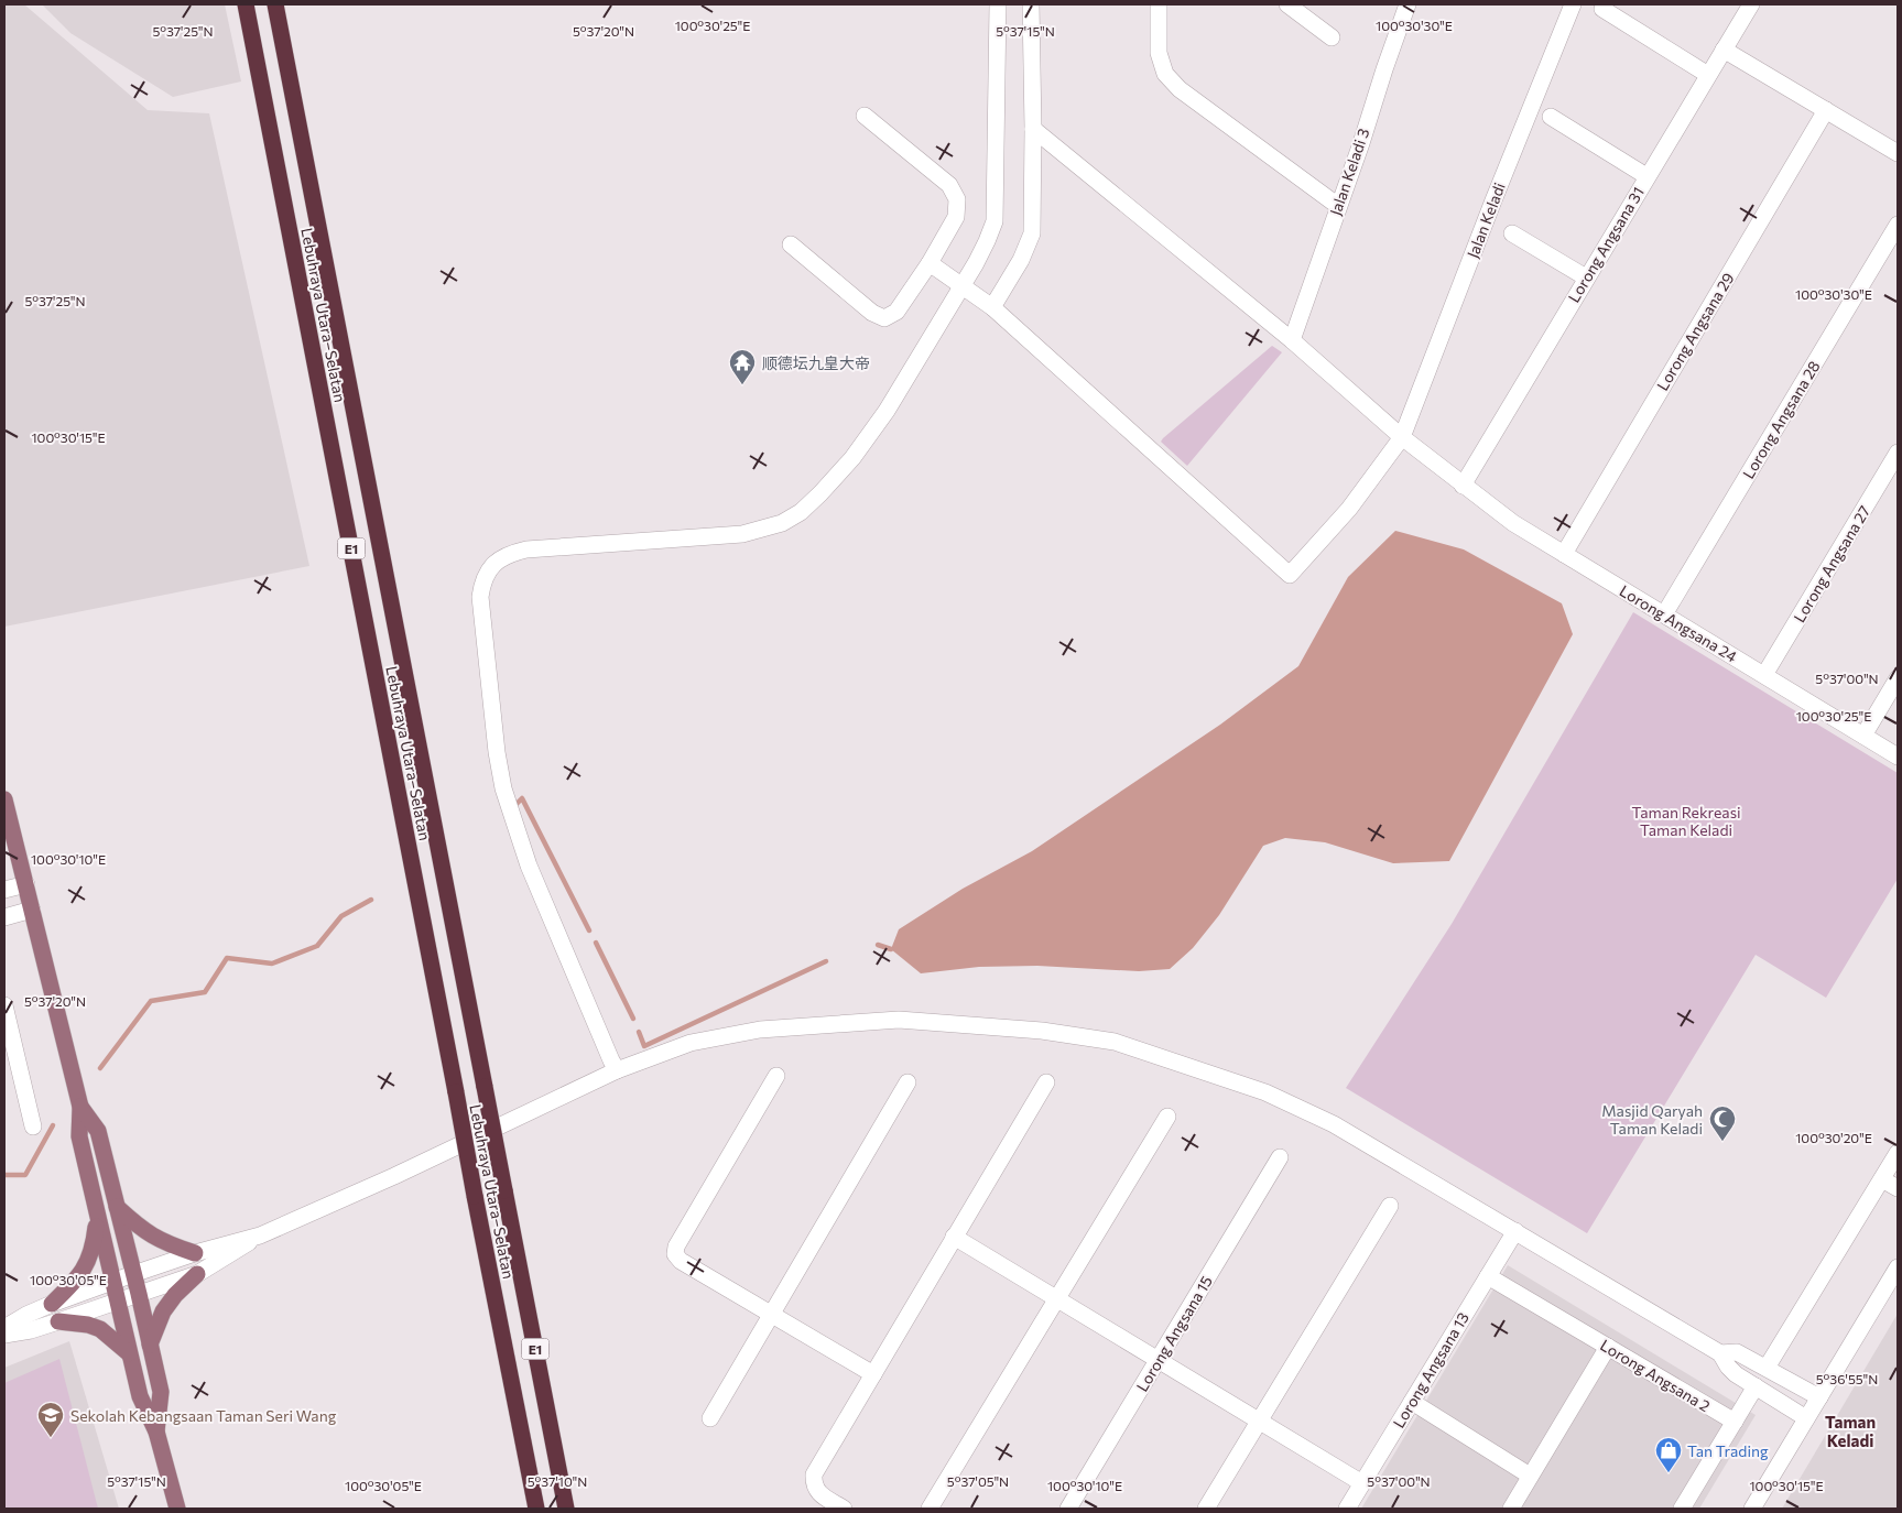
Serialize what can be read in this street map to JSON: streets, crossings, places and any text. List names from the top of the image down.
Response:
{
  "streets": {
    "highway": ["Lebuhraya Utara–Selatan", "E1"],
    "street": [
      "Jalan Keladi 3",
      "Jalan Keladi",
      "Lorong Angsana 31",
      "Lorong Angsana 29",
      "Lorong Angsana 28",
      "Lorong Angsana 27",
      "Lorong Angsana 24",
      "Lorong Angsana 15",
      "Lorong Angsana 13",
      "Lorong Angsana 2"
    ]
  },
  "crossings": [
    ["Jalan Keladi 3", "Lorong Angsana 24"],
    ["Jalan Keladi", "Lorong Angsana 24"],
    ["Lorong Angsana 31", "Lorong Angsana 24"],
    ["Lorong Angsana 29", "Lorong Angsana 24"],
    ["Lorong Angsana 28", "Lorong Angsana 24"],
    ["Lorong Angsana 27", "Lorong Angsana 24"],
    ["Lorong Angsana 13", "Lorong Angsana 2"]
  ],
  "districts": ["Taman Keladi"],
  "parks": ["Taman Rekreasi Taman Keladi"],
  "places": {
    "temple": ["顺德坛九皇大帝"],
    "mosque": ["Masjid Qaryah Taman Keladi"],
    "school or university": ["Sekolah Kebangsaan Taman Seri Wang"],
    "shop": ["Tan Trading"]
  },
  "coordinates": [
    "100°30'25\"E",
    "100°30'30\"E",
    "5°37'25\"N",
    "5°37'20\"N",
    "5°37'15\"N",
    "100°30'15\"E",
    "5°37'00\"N",
    "100°30'10\"E",
    "100°30'20\"E",
    "100°30'05\"E",
    "5°36'55\"N",
    "5°37'10\"N",
    "5°37'05\"N"
  ]
}
